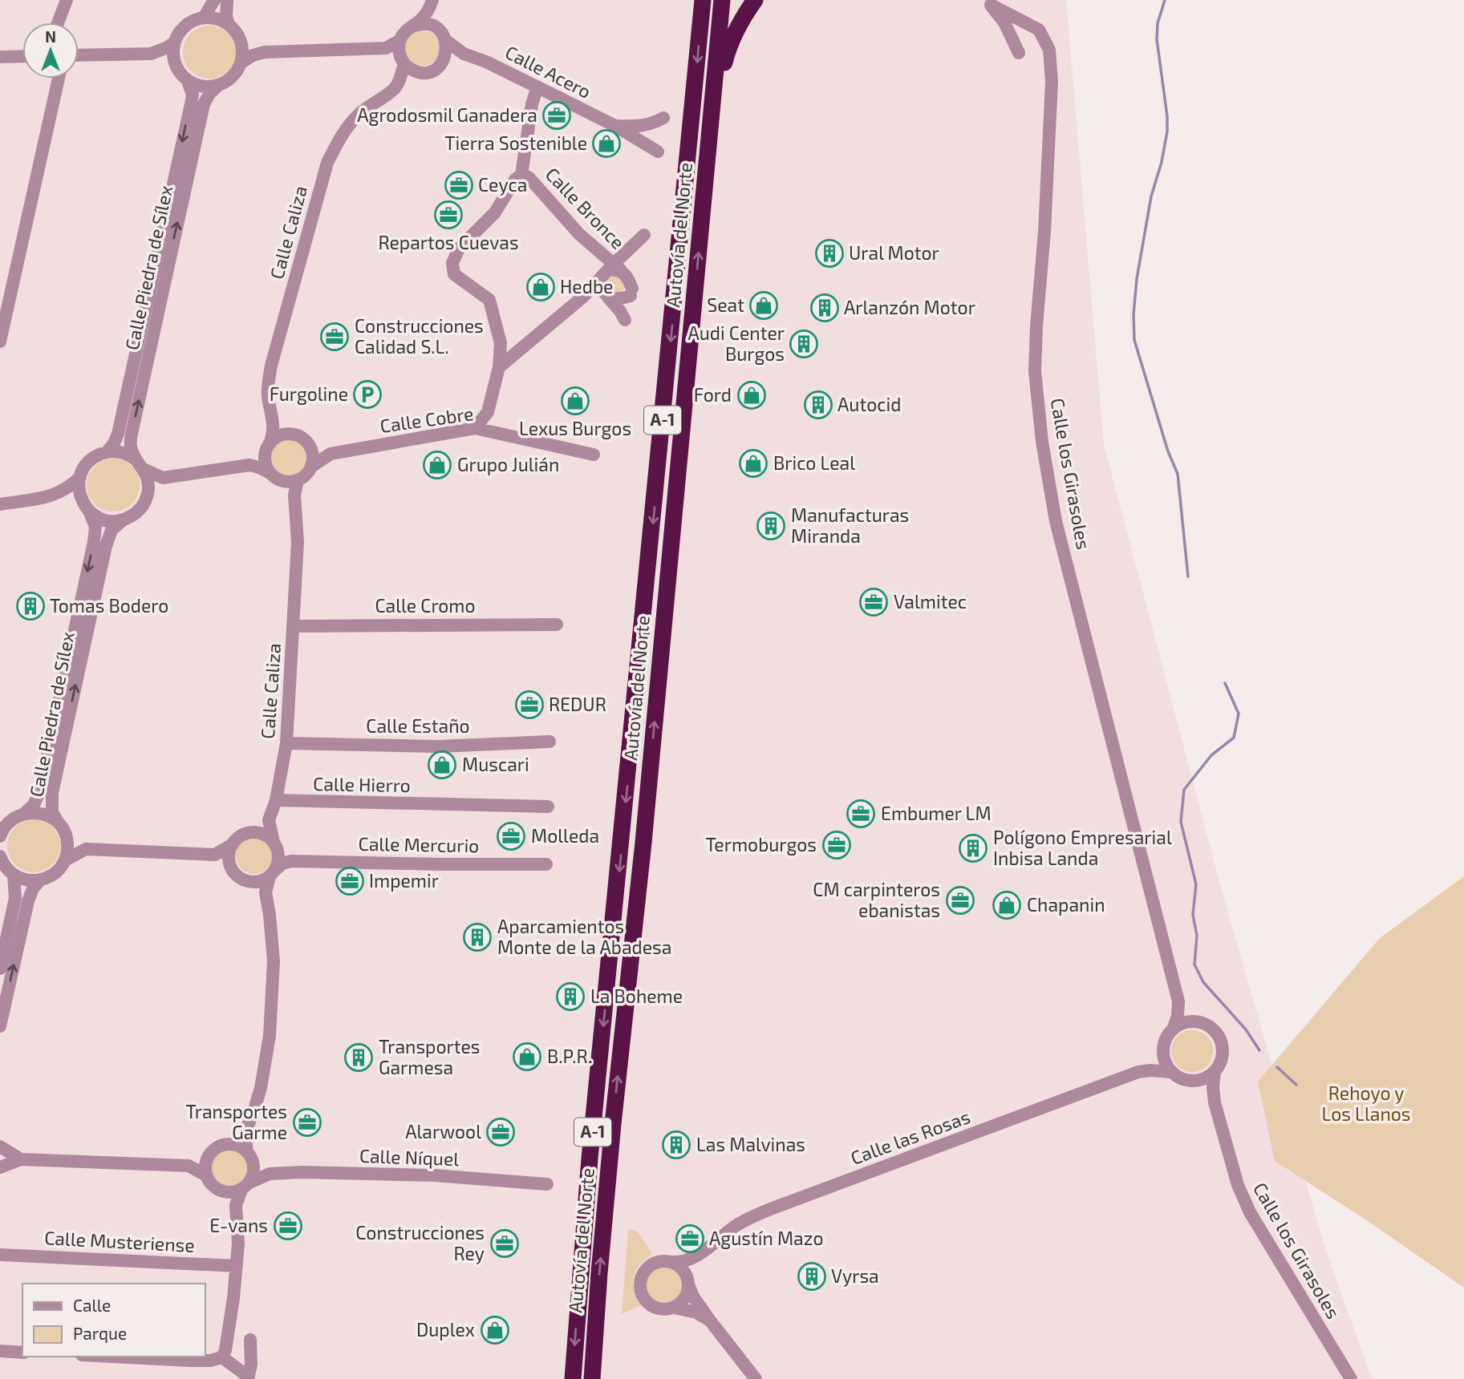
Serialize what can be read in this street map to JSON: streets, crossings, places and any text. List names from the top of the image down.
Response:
{
  "streets": {
    "highway": ["Autovía del Norte", "A-1"],
    "street": [
      "Calle Acero",
      "Calle Bronce",
      "Calle Caliza",
      "Calle Piedra de Sílex",
      "Calle Cobre",
      "Calle los Girasoles",
      "Calle Cromo",
      "Calle Estaño",
      "Calle Hierro",
      "Calle Mercurio",
      "Calle las Rosas",
      "Calle Níquel",
      "Calle Musteriense"
    ]
  },
  "crossings": [
    ["Calle Acero", "Calle Caliza"],
    ["Calle Caliza", "Calle Cobre"],
    ["Calle Caliza", "Calle Cromo"],
    ["Calle Caliza", "Calle Estaño"],
    ["Calle Caliza", "Calle Hierro"],
    ["Calle los Girasoles", "Calle las Rosas"]
  ],
  "parks": ["Rehoyo y Los Llanos"],
  "places": {
    "office": [
      "Agrodosmil Ganadera",
      "Ceyca",
      "Repartos Cuevas",
      "Construcciones Calidad S.L.",
      "Valmitec",
      "REDUR",
      "Embumer LM",
      "Molleda",
      "Termoburgos",
      "Impemir",
      "CM carpinteros ebanistas",
      "Transportes Garme",
      "Alarwool",
      "E-vans",
      "Agustín Mazo",
      "Construcciones Rey"
    ],
    "shop": [
      "Tierra Sostenible",
      "Hedbe",
      "Seat",
      "Ford",
      "Lexus Burgos",
      "Brico Leal",
      "Grupo Julián",
      "Muscari",
      "Chapanin",
      "B.P.R.",
      "Duplex"
    ],
    "building": [
      "Ural Motor",
      "Arlanzón Motor",
      "Audi Center Burgos",
      "Autocid",
      "Manufacturas Miranda",
      "Tomas Bodero",
      "Polígono Empresarial Inbisa Landa",
      "Aparcamientos Monte de la Abadesa",
      "La Boheme",
      "Transportes Garmesa",
      "Las Malvinas",
      "Vyrsa"
    ],
    "parking": ["Furgoline"]
  },
  "legend": ["Calle", "Parque"],
  "north": "top"
}
